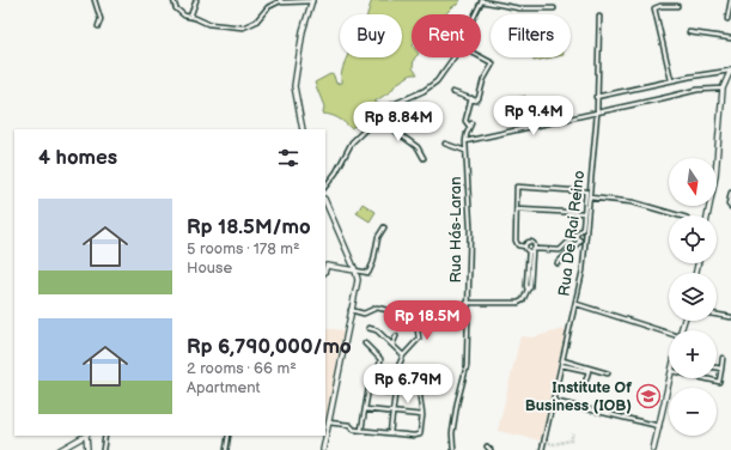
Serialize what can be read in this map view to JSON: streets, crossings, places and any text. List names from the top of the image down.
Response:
{
  "streets": {
    "street": ["Rua Hás-Laran", "Rua De Rai Reino"]
  },
  "places": {
    "school or university": ["Institute Of Business (IOB)"]
  },
  "north": "bottom",
  "page": {
    "chip": ["Buy", "Rent", "Filters"],
    "price": [
      "Rp 9.4M",
      "Rp 8.84M",
      "Rp 18.5M",
      "Rp 6.79M"
    ],
    "heading": "4 homes",
    "map_buttons": ["+", "−"],
    "list": [
      {
        "name": "Rp 18.5M/mo",
        "note": "5 rooms · 178 m² · House"
      },
      {
        "name": "Rp 6,790,000/mo",
        "note": "2 rooms · 66 m² · Apartment"
      }
    ]
  }
}
